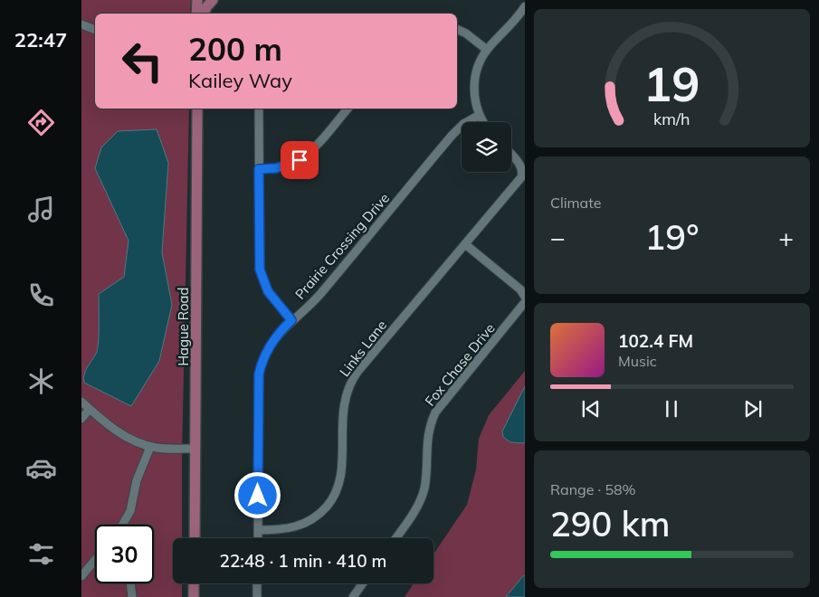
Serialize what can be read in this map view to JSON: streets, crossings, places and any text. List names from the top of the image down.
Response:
{
  "streets": {
    "main road": ["Hague Road"],
    "street": ["Prairie Crossing Drive", "Links Lane", "Fox Chase Drive"]
  },
  "crossings": [
    ["Prairie Crossing Drive", "Links Lane"]
  ],
  "page": {
    "tabs": "22:47",
    "turn": ["200 m", "Kailey Way"],
    "tile": [
      "Climate",
      ["Range · 58%", "290 km"]
    ],
    "heat": ["−", "19°", "+"],
    "song": ["102.4 FM", "Music"],
    "limit": "30",
    "trip": "22:48 · 1 min · 410 m",
    "gauge": ["19", "km/h"]
  }
}
